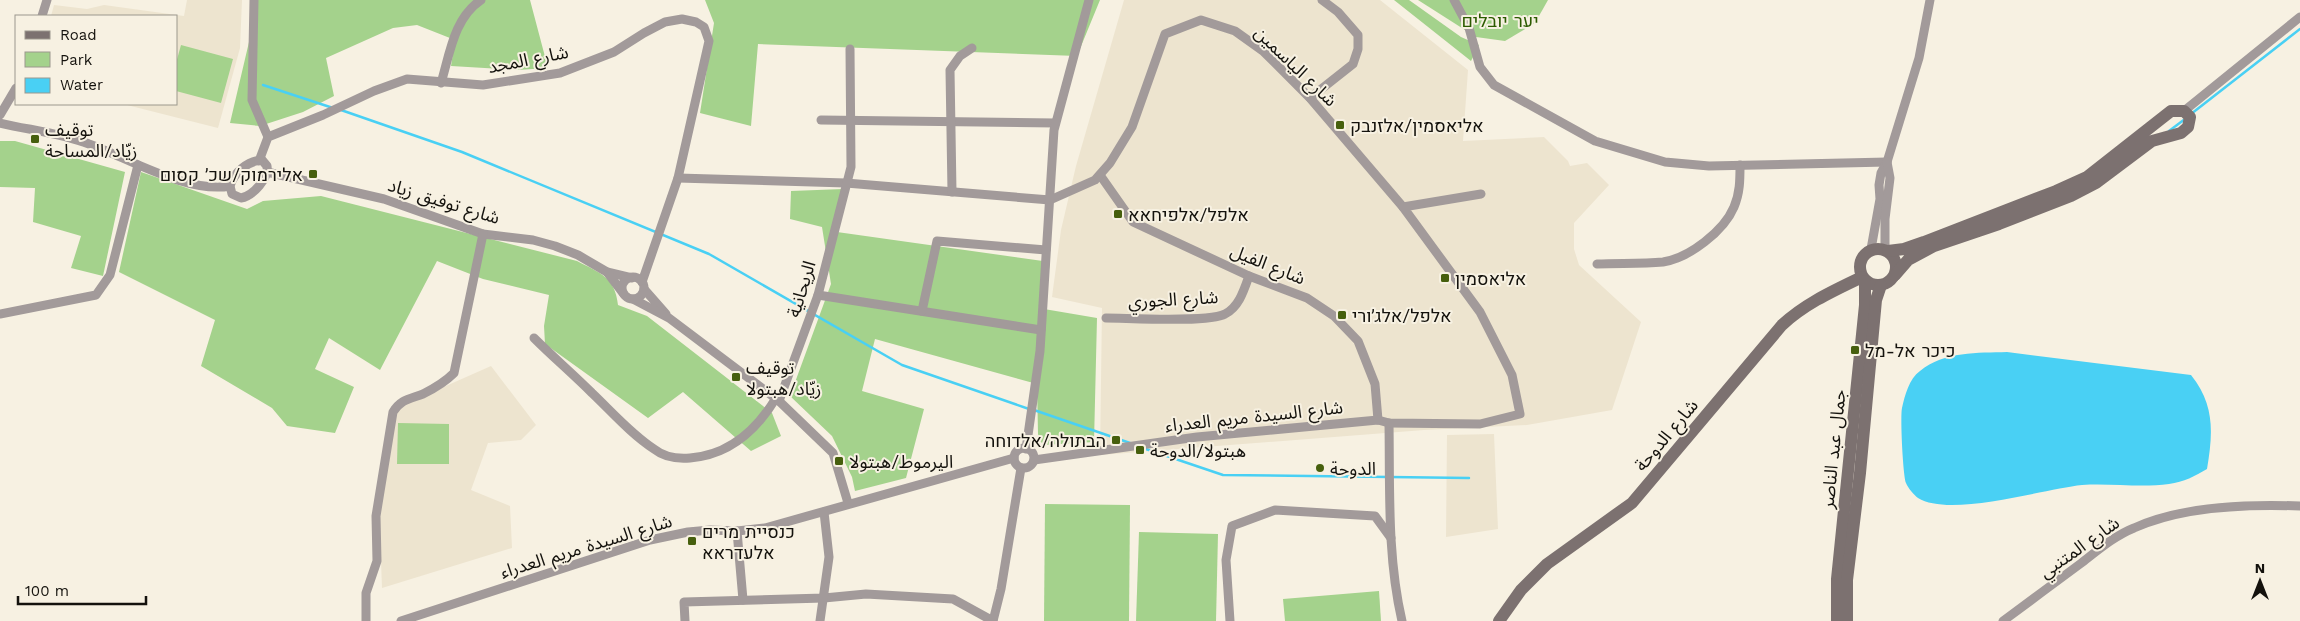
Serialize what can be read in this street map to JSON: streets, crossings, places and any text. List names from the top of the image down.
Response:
{
  "streets": {
    "street": [
      "شارع المجد",
      "شارع الياسمين",
      "شارع توفيق زياد",
      "شارع الفيل",
      "الريحانية",
      "شارع الجوري",
      "شارع السيدة مريم العدراء",
      "شارع الدوحة",
      "جمال عبد الناصر",
      "شارع المتنبي"
    ]
  },
  "crossings": [
    ["شارع الياسمين", "شارع الفيل"],
    ["شارع الياسمين", "شارع السيدة مريم العدراء"],
    ["شارع الفيل", "شارع الجوري"],
    ["شارع الفيل", "شارع السيدة مريم العدراء"],
    ["شارع الدوحة", "جمال عبد الناصر"]
  ],
  "parks": ["יער יובלים"],
  "places": {
    "transit": [
      "אליאסמין/אלזנבק",
      "توقيف زيّاد/المساحة",
      "אלירמוק/שכ׳ קסום",
      "אלפל/אלפיחאא",
      "אליאסמין",
      "אלפל/אלג׳ורי",
      "כיכר אל-מל",
      "توقيف زيّاد/هبتولا",
      "הבתולה/אלדוחה",
      "هبتولا/الدوحة",
      "اليرموط/هبتولا",
      "כנסיית מרים אלעדראא"
    ],
    "other": ["الدوحة"]
  },
  "legend": ["Road", "Park", "Water"],
  "scale_bar": "100 m",
  "north": "top"
}
